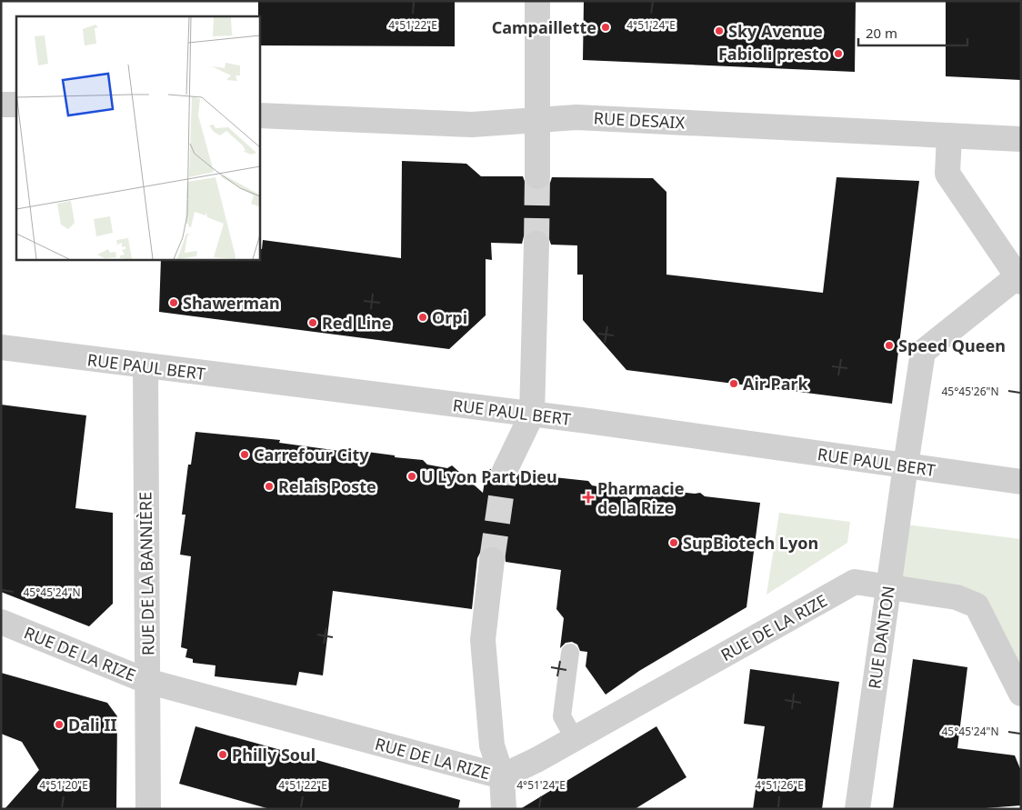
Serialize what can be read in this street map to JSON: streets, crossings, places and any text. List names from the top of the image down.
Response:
{
  "streets": {
    "street": [
      "RUE DESAIX",
      "RUE PAUL BERT",
      "RUE DE LA BANNIÈRE",
      "RUE DE LA RIZE",
      "RUE DANTON"
    ]
  },
  "crossings": [
    ["RUE PAUL BERT", "RUE DE LA BANNIÈRE"],
    ["RUE PAUL BERT", "RUE DANTON"],
    ["RUE DE LA BANNIÈRE", "RUE DE LA RIZE"],
    ["RUE DE LA RIZE", "RUE DANTON"]
  ],
  "places": {
    "other": [
      "Campaillette",
      "Sky Avenue",
      "Fabioli presto",
      "Shawerman",
      "Orpi",
      "Red Line",
      "Speed Queen",
      "Air Park",
      "Carrefour City",
      "U Lyon Part Dieu",
      "Relais Poste",
      "SupBiotech Lyon",
      "Dali II",
      "Philly Soul"
    ],
    "health": ["Pharmacie de la Rize"]
  },
  "scale_bar": "20 m",
  "coordinates": [
    "4°51'22\"E",
    "4°51'24\"E",
    "45°45'26\"N",
    "45°45'24\"N",
    "4°51'20\"E",
    "4°51'26\"E"
  ]
}
